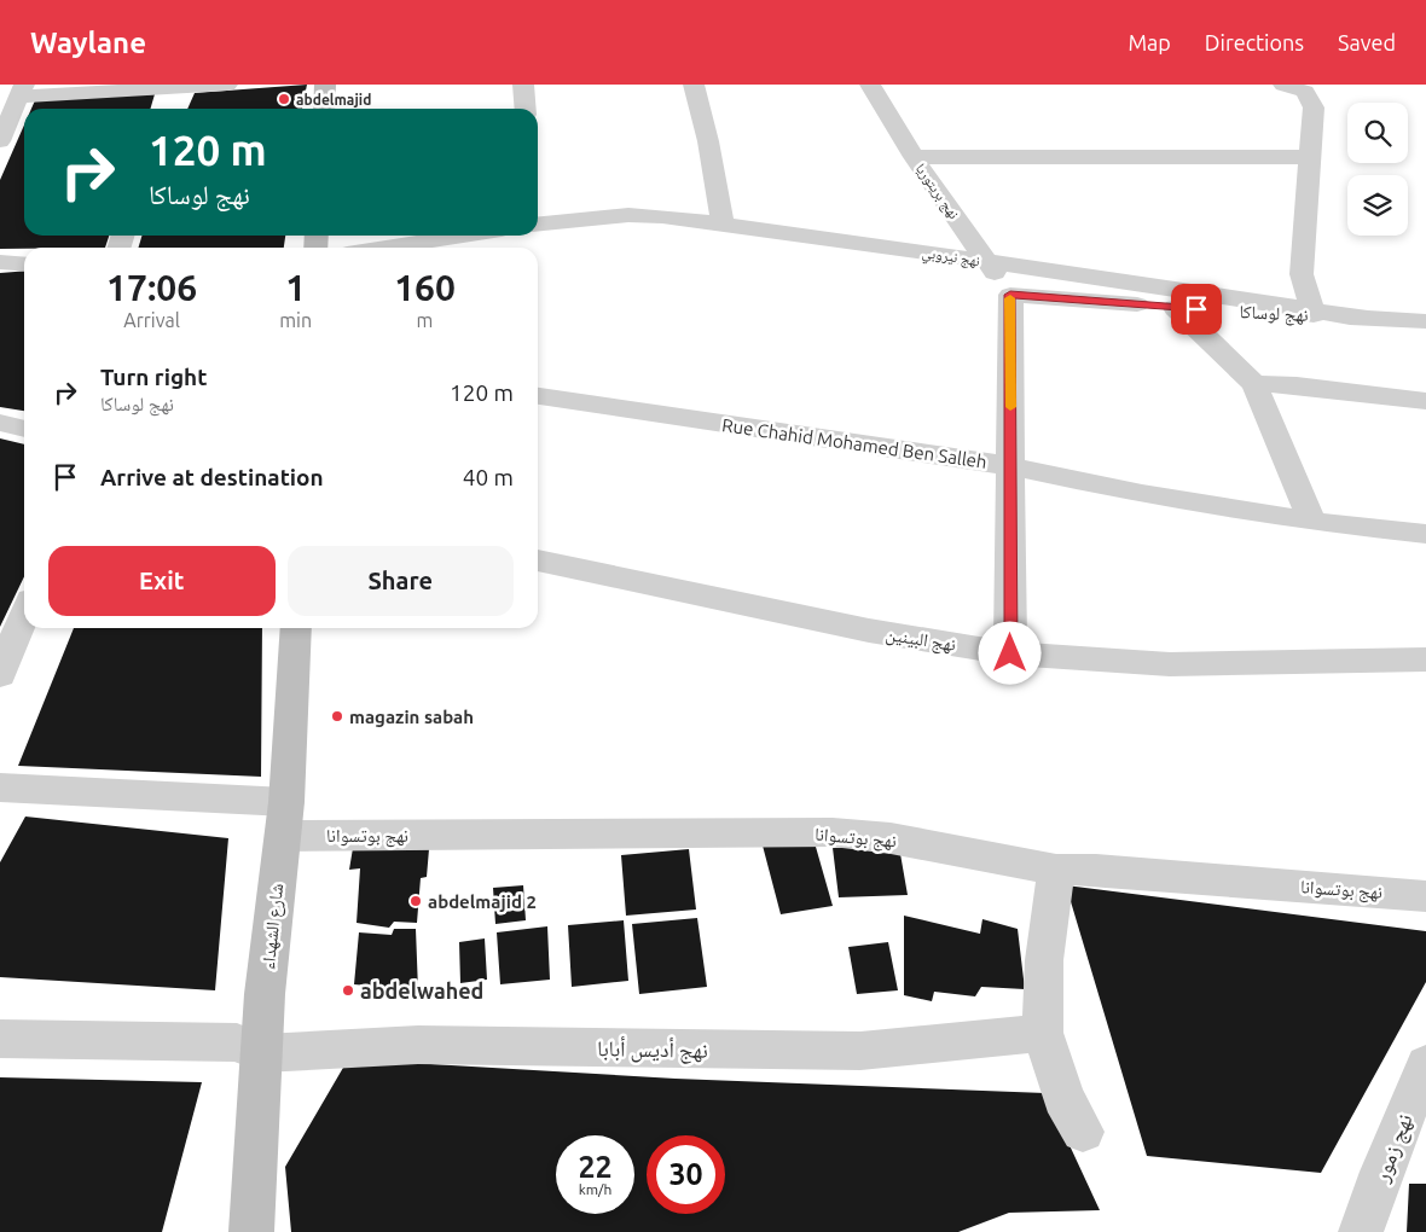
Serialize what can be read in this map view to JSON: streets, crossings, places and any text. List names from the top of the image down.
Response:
{
  "streets": {
    "main road": ["شارع الشهداء"],
    "street": [
      "نهج بريتوريا",
      "نهج نيروبي",
      "نهج لوساكا",
      "Rue Chahid Mohamed Ben Salleh",
      "نهج البينين",
      "نهج بوتسوانا",
      "نهج أديس أبابا",
      "نهج زمور"
    ]
  },
  "crossings": [
    ["نهج بريتوريا", "نهج نيروبي"],
    ["نهج بريتوريا", "نهج لوساكا"],
    ["نهج نيروبي", "نهج لوساكا"],
    ["نهج بوتسوانا", "شارع الشهداء"],
    ["شارع الشهداء", "نهج أديس أبابا"]
  ],
  "places": [
    "abdelmajid",
    "magazin sabah",
    "abdelmajid 2",
    "abdelwahed"
  ],
  "page": {
    "header": "Waylane",
    "nav": ["Map", "Directions", "Saved"],
    "turn": ["120 m", "نهج لوساكا"],
    "eta": [
      "17:06",
      "Arrival",
      "1",
      "min",
      "160",
      "m"
    ],
    "list": [
      {
        "name": "Turn right",
        "note": "نهج لوساكا",
        "value": "120 m"
      },
      {
        "name": "Arrive at destination",
        "value": "40 m"
      }
    ],
    "buttons": ["Exit", "Share"],
    "speed": "22 km/h",
    "limit": "30"
  }
}
